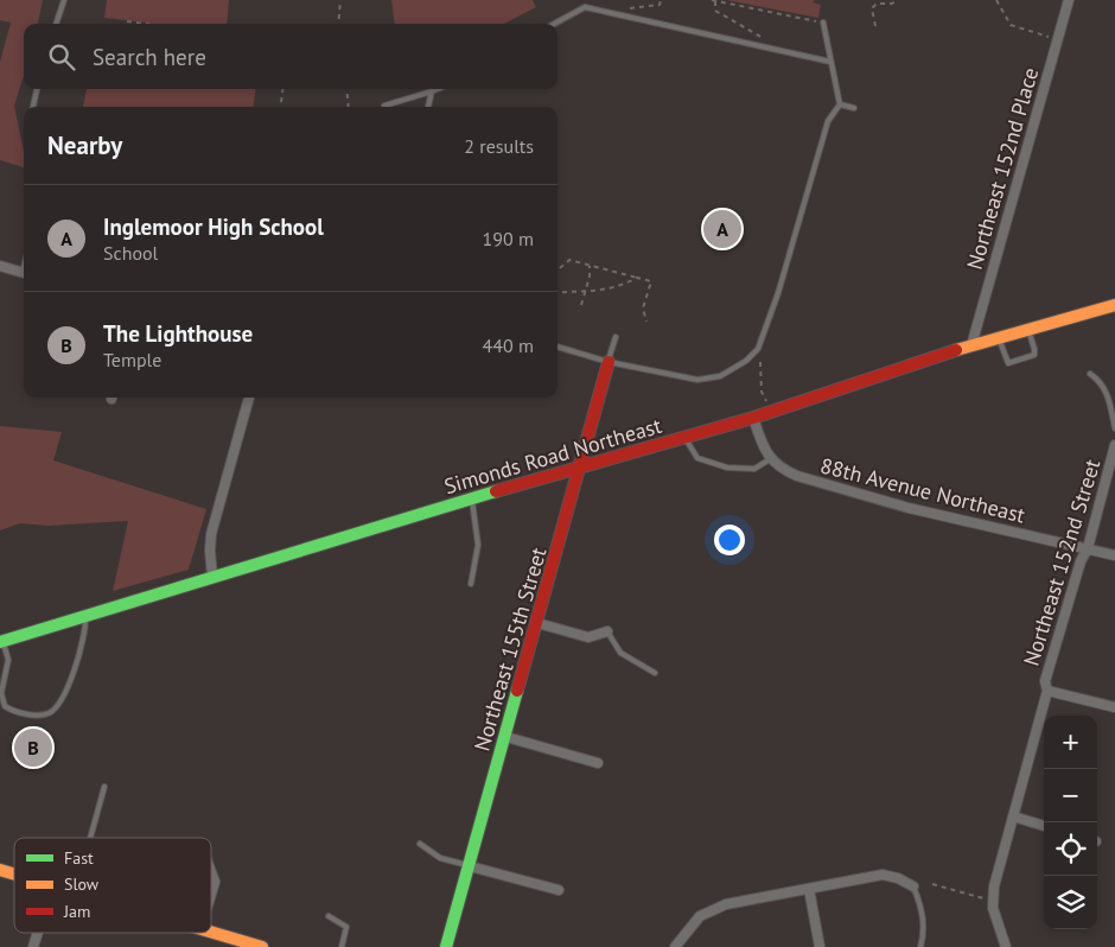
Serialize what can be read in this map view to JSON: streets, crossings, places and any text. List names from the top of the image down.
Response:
{
  "streets": {
    "main road": ["Simonds Road Northeast", "Northeast 155th Street"],
    "street": ["Northeast 152nd Place", "88th Avenue Northeast", "Northeast 152nd Street"]
  },
  "crossings": [
    ["Northeast 152nd Place", "Simonds Road Northeast"],
    ["Simonds Road Northeast", "Northeast 155th Street"],
    ["88th Avenue Northeast", "Northeast 152nd Street"]
  ],
  "legend": ["Fast", "Slow", "Jam"],
  "page": {
    "search": "Search here",
    "heading": ["Nearby", "2 results"],
    "list": [
      {
        "mark": "A",
        "name": "Inglemoor High School",
        "note": "School",
        "value": "190 m"
      },
      {
        "mark": "B",
        "name": "The Lighthouse",
        "note": "Temple",
        "value": "440 m"
      }
    ],
    "pins": ["A", "B"],
    "map_buttons": ["+", "−"]
  }
}
